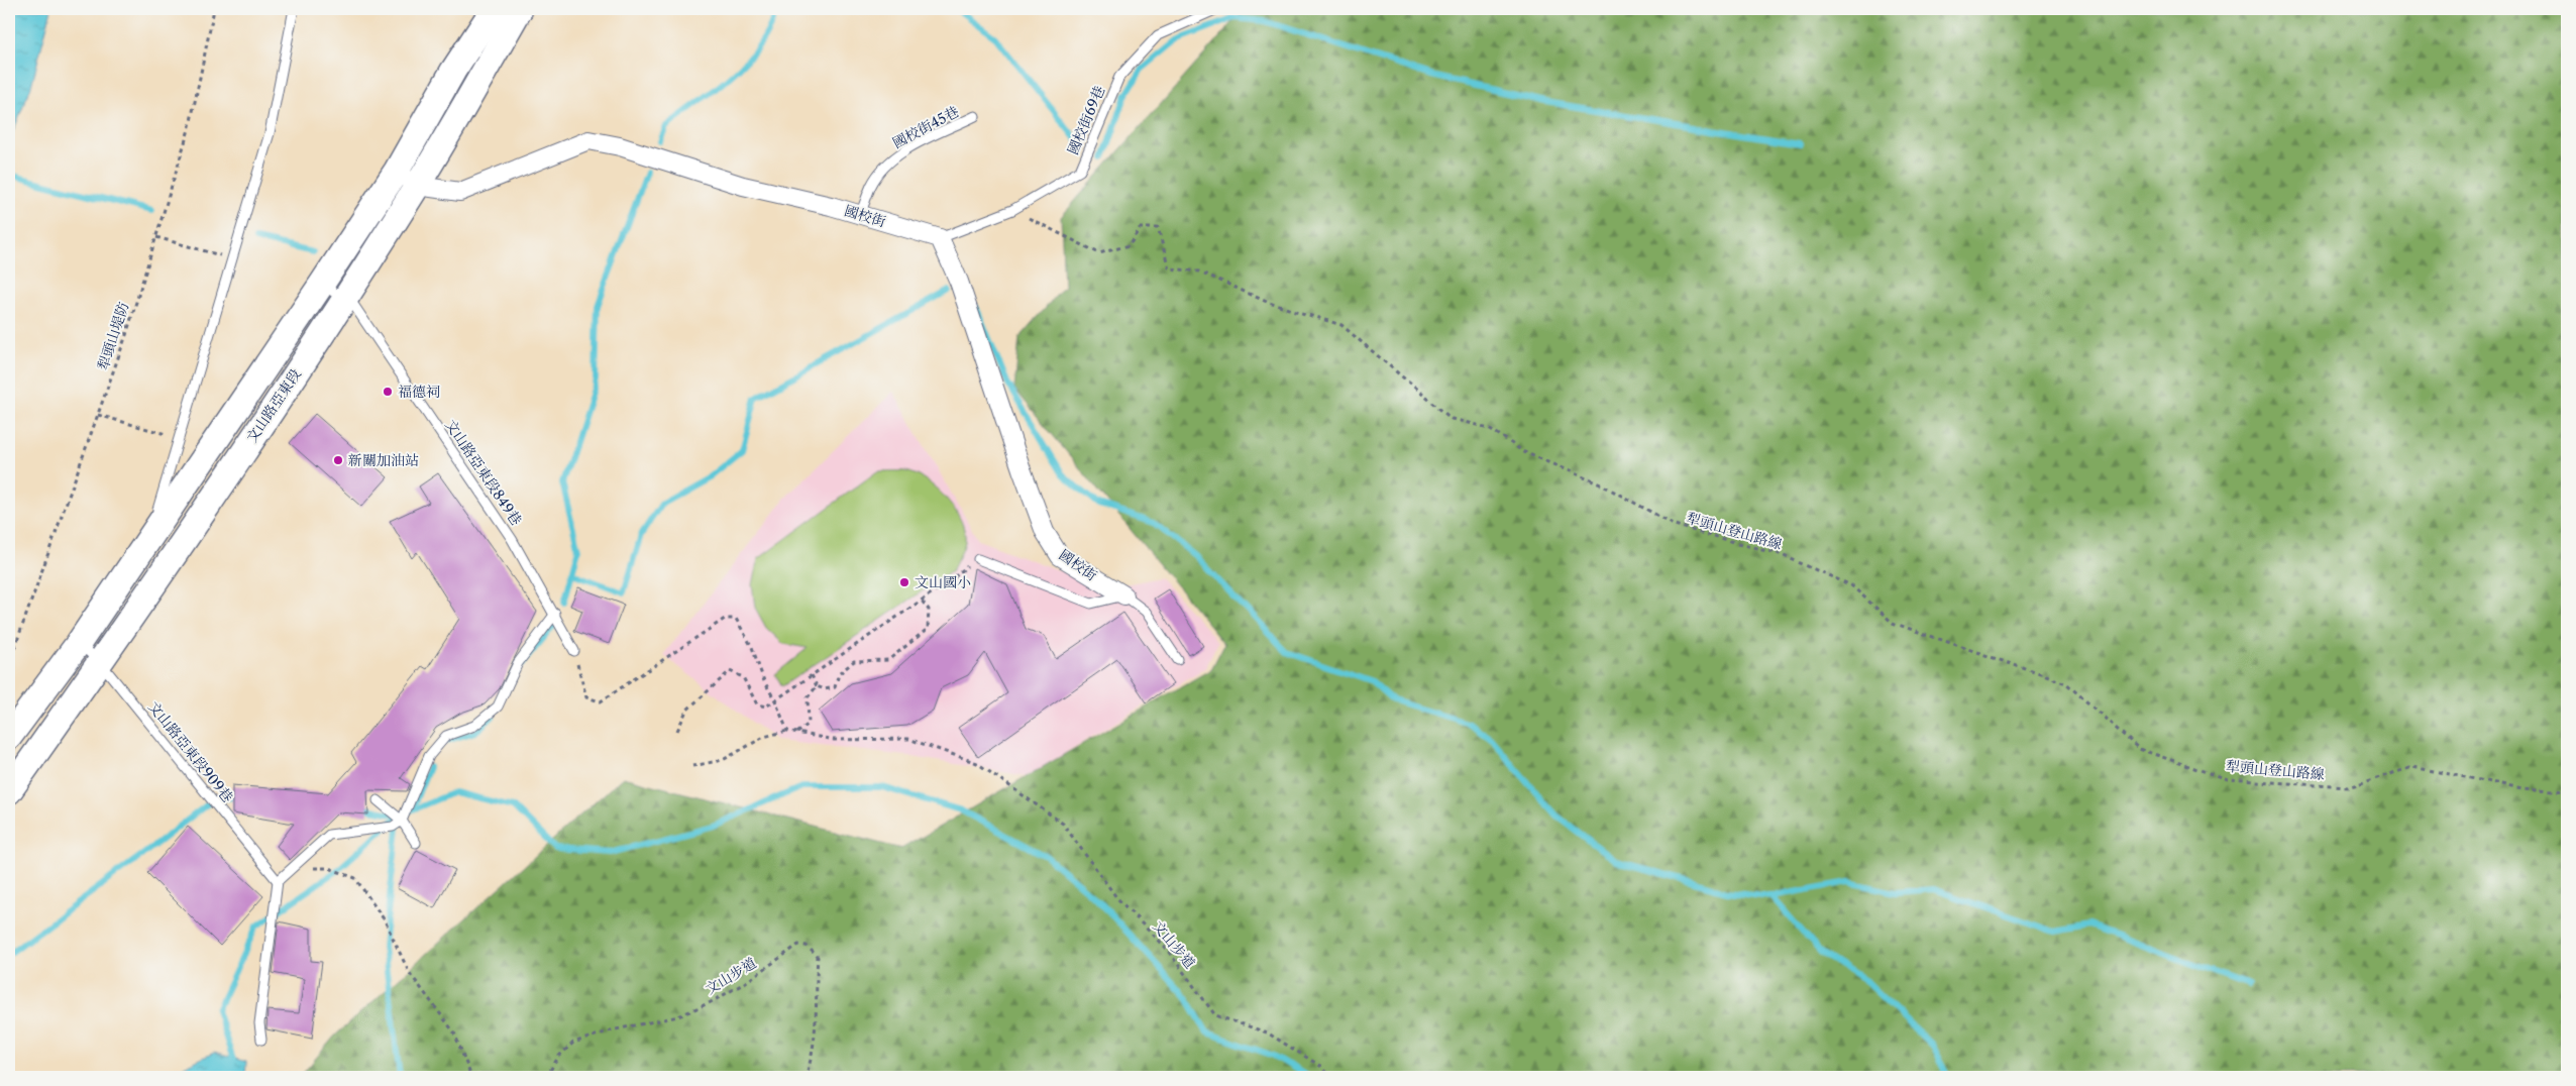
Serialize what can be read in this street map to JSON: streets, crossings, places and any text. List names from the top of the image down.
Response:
{
  "streets": {
    "main road": ["文山路亞東段"],
    "street": ["國校街"],
    "lane": [
      "國校街69巷",
      "國校街45巷",
      "文山路亞東段849巷",
      "文山路亞東段909巷"
    ],
    "path": ["犁頭山堤防", "犁頭山登山路線", "文山步道"]
  },
  "crossings": [
    ["國校街69巷", "國校街"],
    ["國校街69巷", "犁頭山登山路線"],
    ["國校街45巷", "國校街"],
    ["國校街", "文山路亞東段"],
    ["文山路亞東段", "文山路亞東段849巷"],
    ["文山路亞東段", "文山路亞東段909巷"]
  ],
  "places": ["福德祠", "新關加油站", "文山國小"]
}
